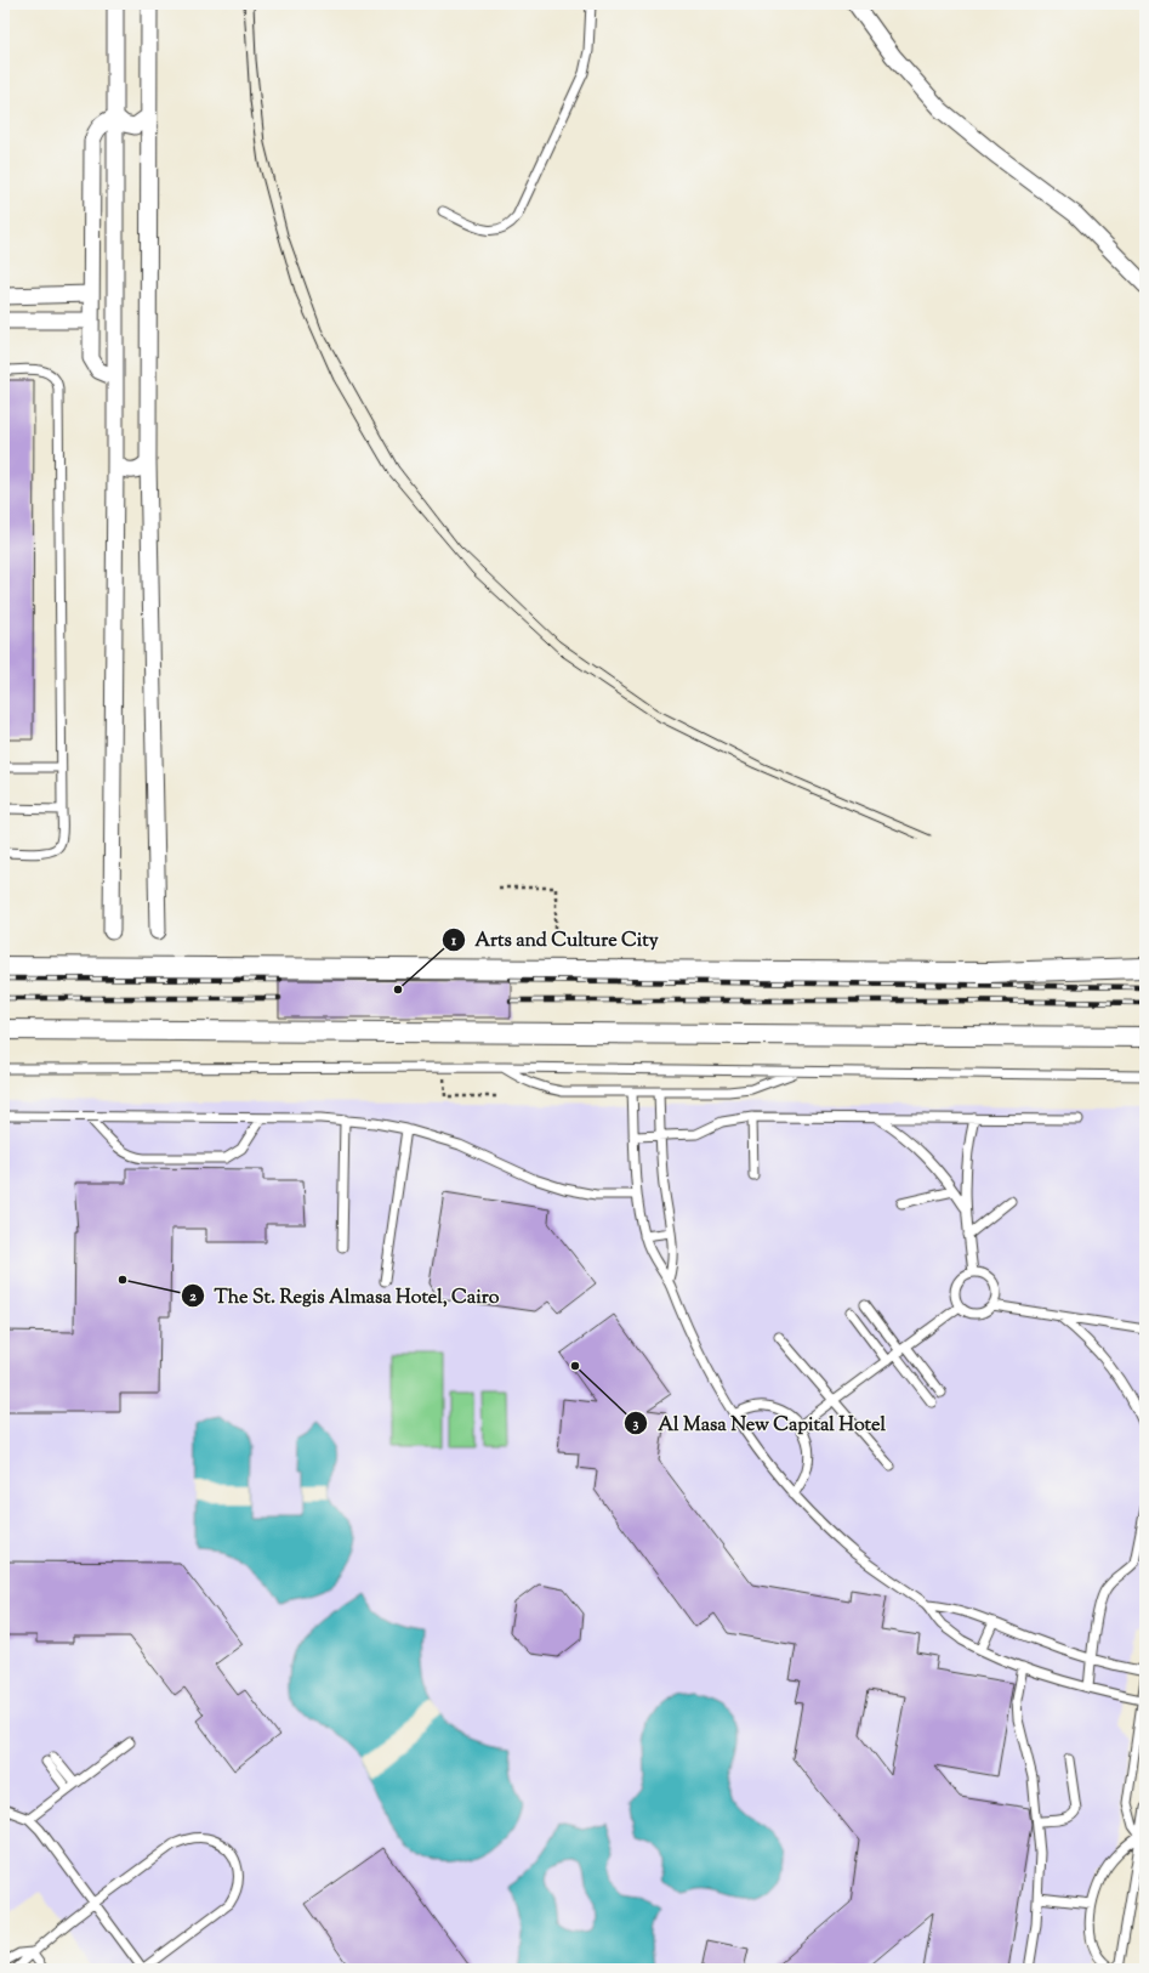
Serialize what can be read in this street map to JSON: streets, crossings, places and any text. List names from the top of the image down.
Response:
{
  "places": ["Arts and Culture City", "The St. Regis Almasa Hotel, Cairo", "Al Masa New Capital Hotel"]
}
